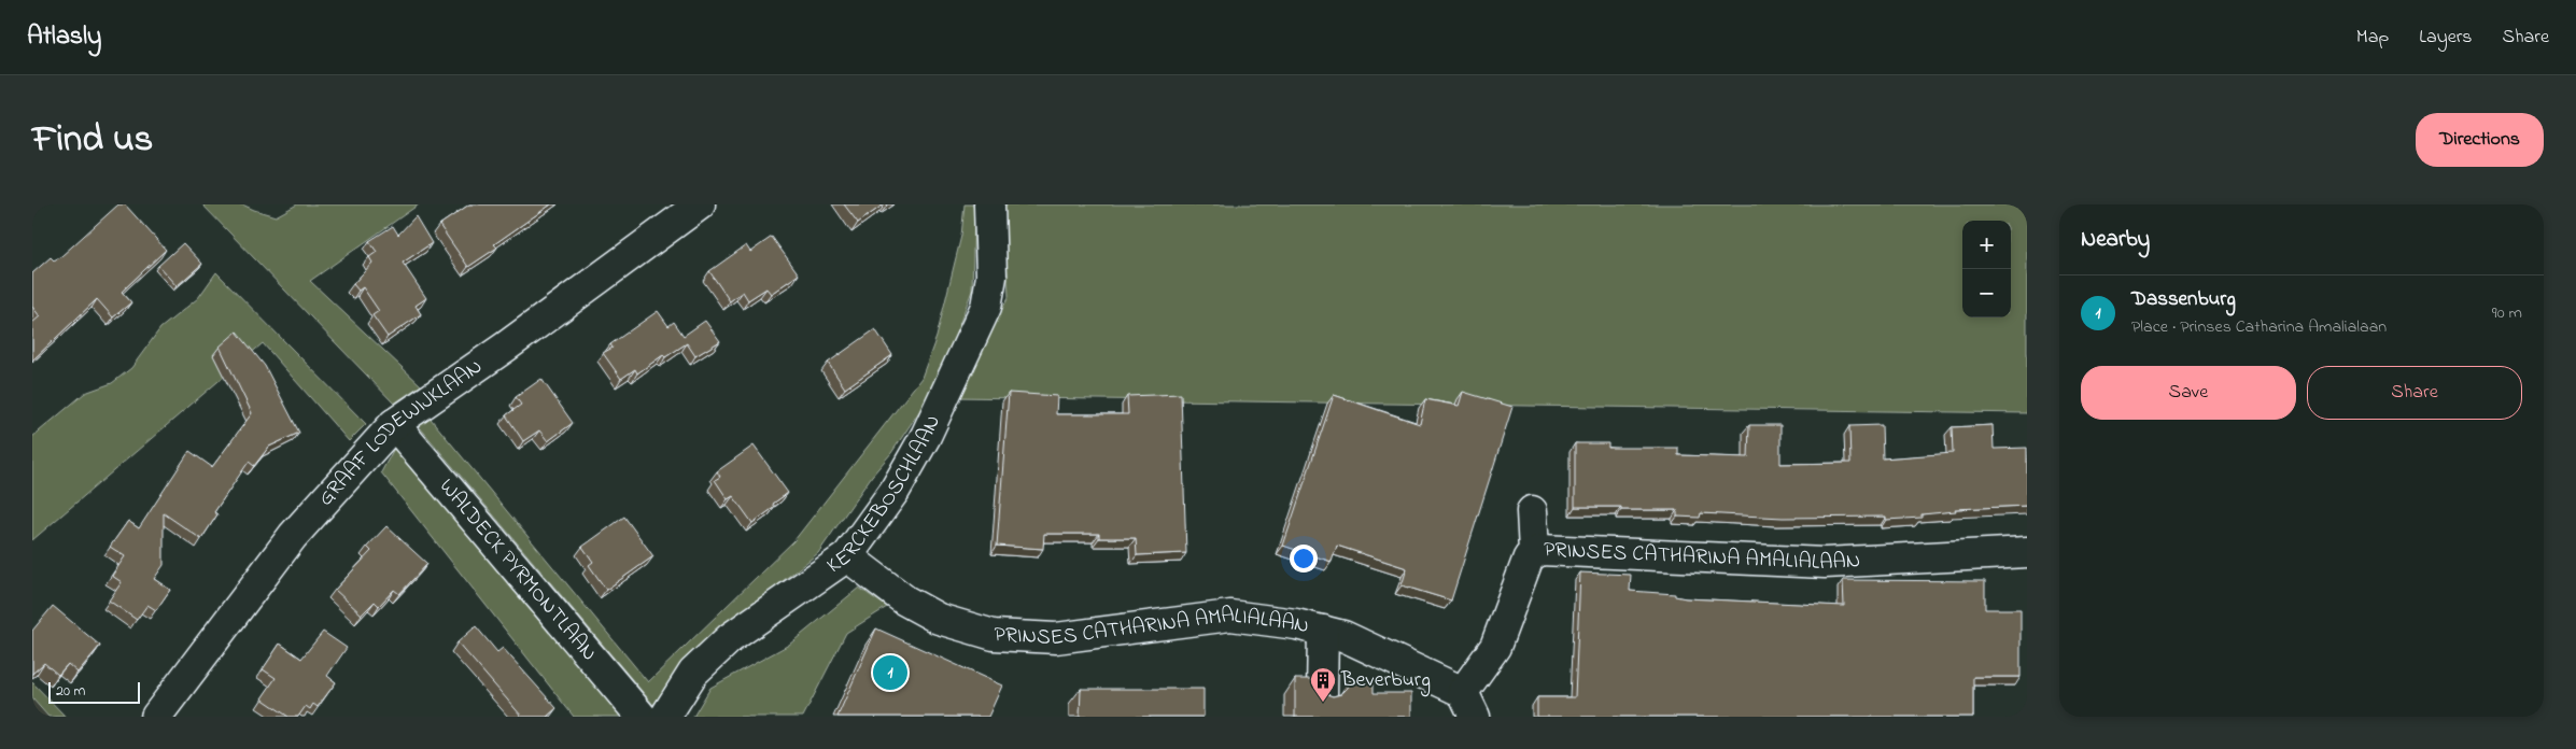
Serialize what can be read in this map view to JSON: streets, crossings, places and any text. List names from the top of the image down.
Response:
{
  "streets": {
    "street": [
      "GRAAF LODEWIJKLAAN",
      "KERCKEBOSCHLAAN",
      "PRINSES CATHARINA AMALIALAAN",
      "WALDECK PYRMONTLAAN"
    ]
  },
  "crossings": [
    ["GRAAF LODEWIJKLAAN", "WALDECK PYRMONTLAAN"],
    ["KERCKEBOSCHLAAN", "PRINSES CATHARINA AMALIALAAN"]
  ],
  "places": {
    "building": ["Beverburg"]
  },
  "scale_bar": "20 m",
  "page": {
    "header": "Atlasly",
    "nav": ["Map", "Layers", "Share"],
    "title": "Find us",
    "buttons": [
      "Directions",
      ["Save", "Share"]
    ],
    "heading": "Nearby",
    "map_buttons": ["+", "−"],
    "list": [
      {
        "mark": "1",
        "name": "Dassenburg",
        "note": "Place · Prinses Catharina Amalialaan",
        "value": "90 m"
      }
    ],
    "pins": "1",
    "scale": "20 m"
  }
}
